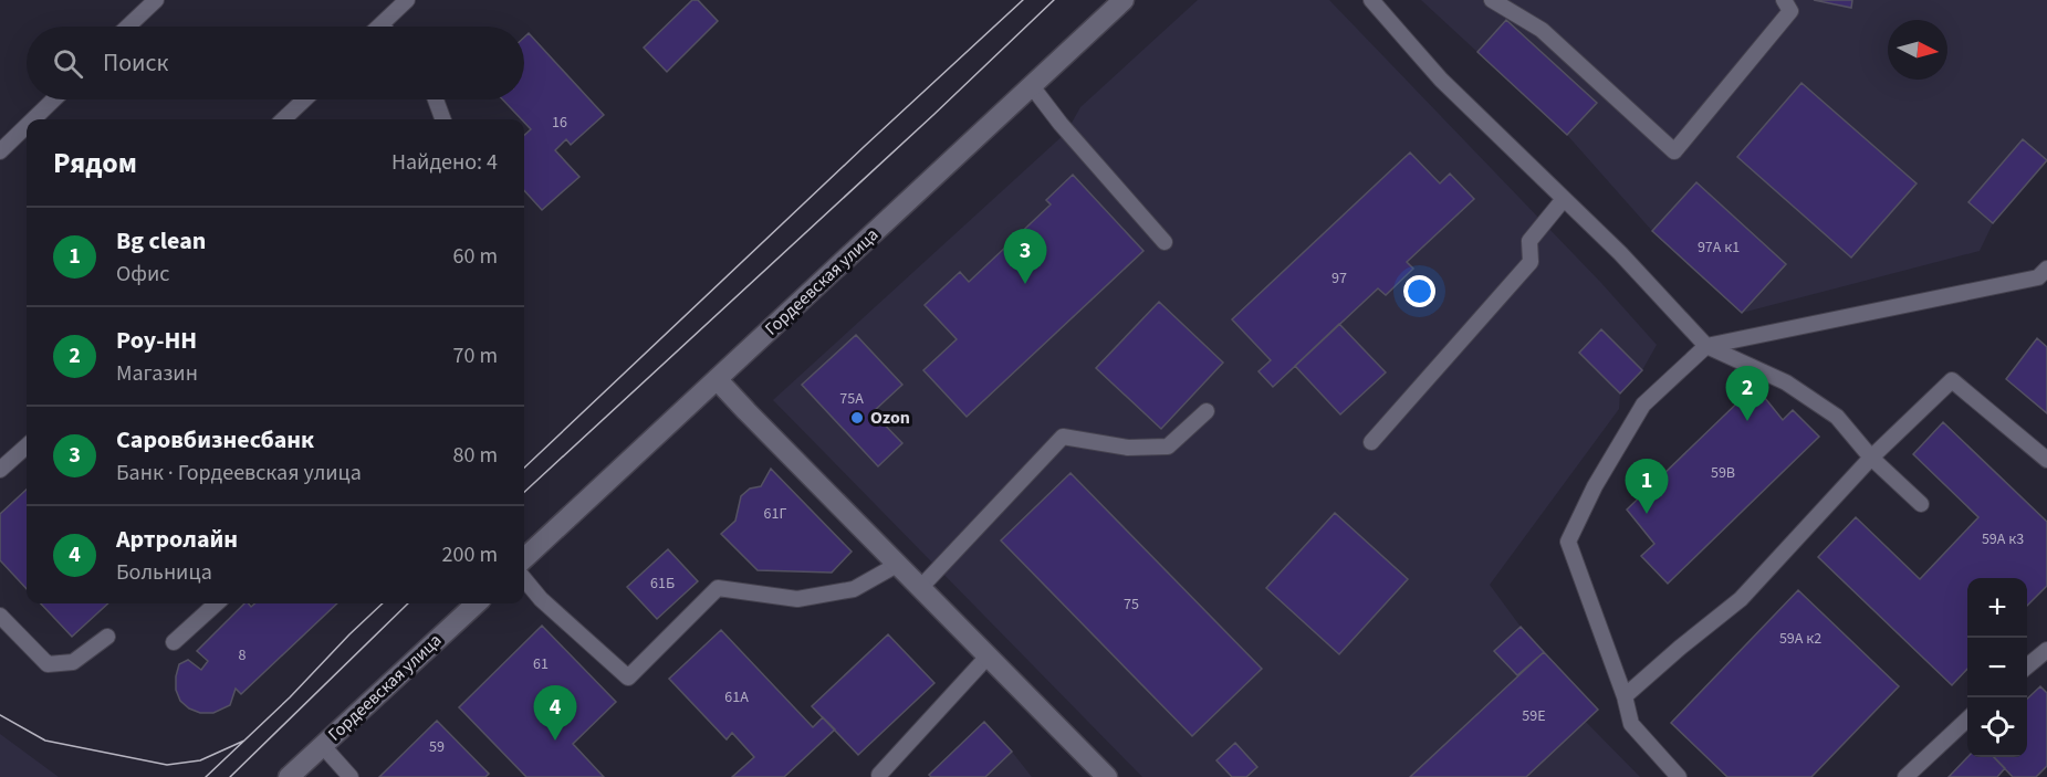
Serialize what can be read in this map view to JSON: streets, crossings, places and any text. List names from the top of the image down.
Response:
{
  "streets": {
    "street": ["Гордеевская улица"]
  },
  "places": ["Ozon"],
  "house_numbers": [
    "16",
    "97А к1",
    "97",
    "75А",
    "59В",
    "61Г",
    "59А к3",
    "61Б",
    "75",
    "59А к2",
    "8",
    "61",
    "61А",
    "59Е",
    "59"
  ],
  "north": "right",
  "page": {
    "search": "Поиск",
    "heading": ["Рядом", "Найдено: 4"],
    "list": [
      {
        "mark": "1",
        "name": "Bg clean",
        "note": "Офис",
        "value": "60 m"
      },
      {
        "mark": "2",
        "name": "Роу-НН",
        "note": "Магазин",
        "value": "70 m"
      },
      {
        "mark": "3",
        "name": "Саровбизнесбанк",
        "note": "Банк · Гордеевская улица",
        "value": "80 m"
      },
      {
        "mark": "4",
        "name": "Артролайн",
        "note": "Больница",
        "value": "200 m"
      }
    ],
    "pins": [
      "3",
      "2",
      "1",
      "4"
    ],
    "map_buttons": ["+", "−"]
  }
}
